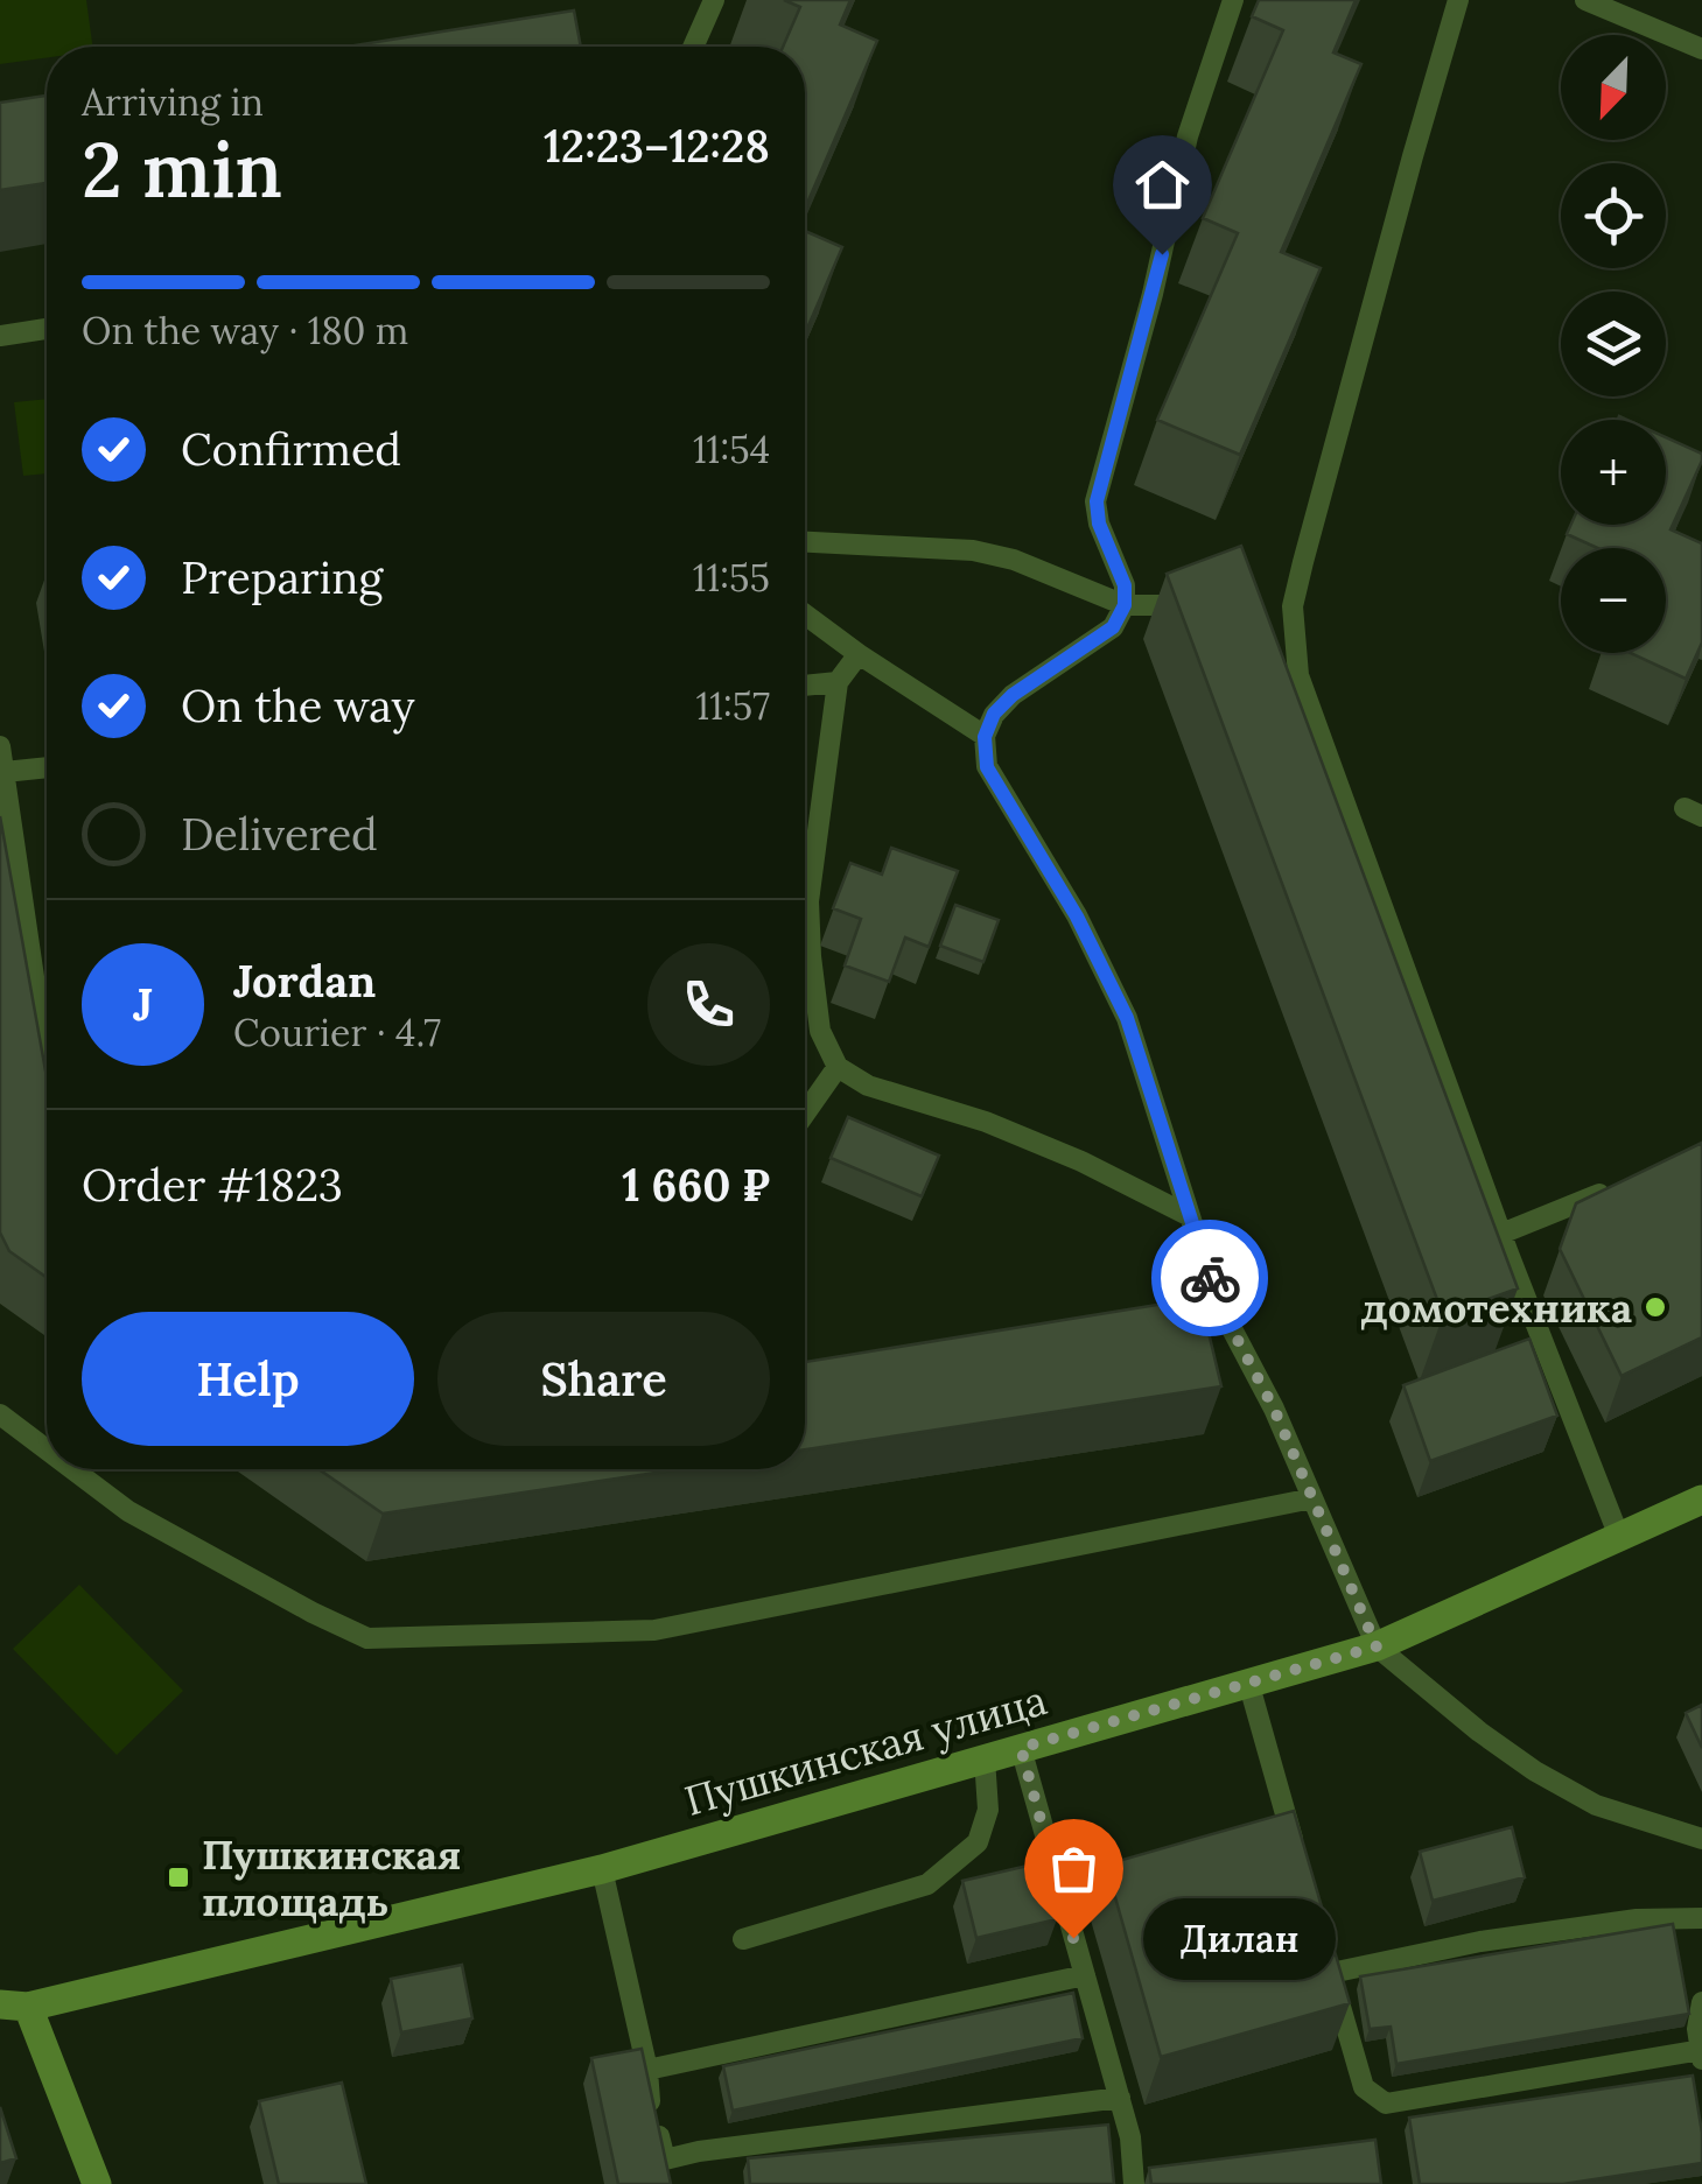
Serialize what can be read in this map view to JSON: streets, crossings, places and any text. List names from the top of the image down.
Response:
{
  "streets": {
    "main road": ["Пушкинская улица"]
  },
  "places": {
    "other": ["домотехника", "Дилан"],
    "transit": ["Пушкинская площадь"]
  },
  "north": "bottom left",
  "page": {
    "map_buttons": ["+", "−"],
    "heading": ["2 min", "Arriving in", "12:23–12:28"],
    "panel": [
      "Jordan",
      "Courier · 4.7",
      "Order #1823",
      "1 660 ₽"
    ],
    "bar": "On the way · 180 m",
    "list": [
      ["Confirmed", "11:54"],
      ["Preparing", "11:55"],
      ["On the way", "11:57"],
      "Delivered"
    ],
    "round": "J",
    "buttons": ["Help", "Share"],
    "bubble": "Дилан"
  }
}
